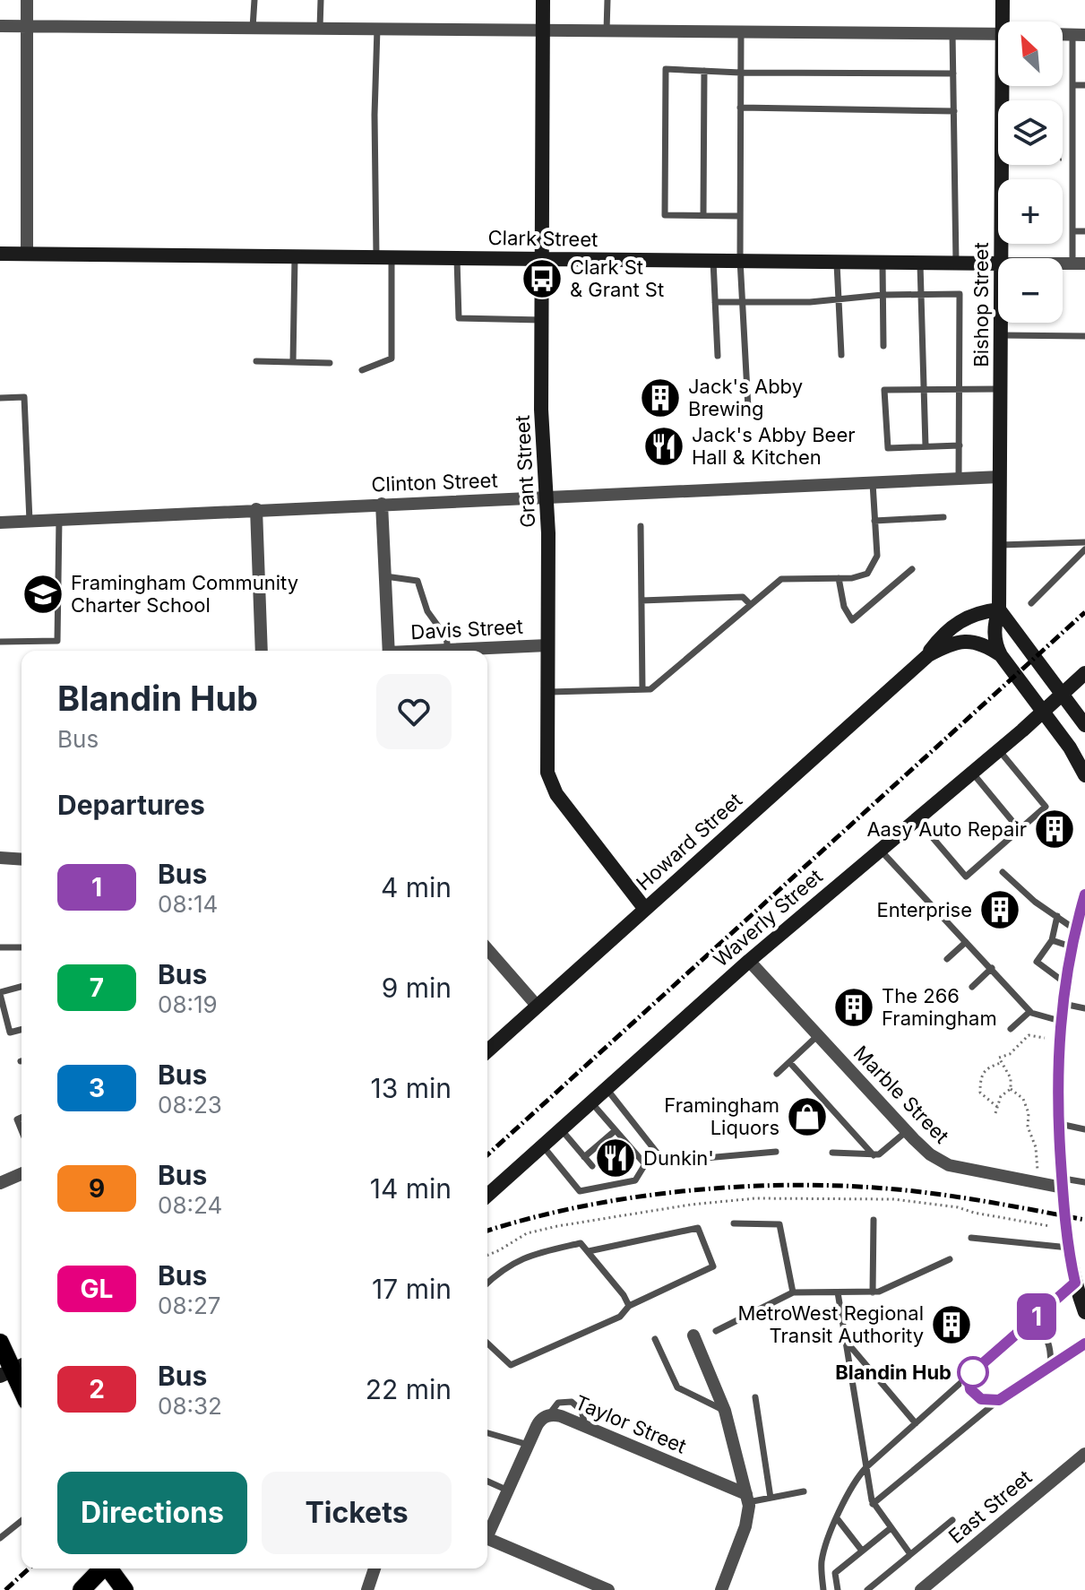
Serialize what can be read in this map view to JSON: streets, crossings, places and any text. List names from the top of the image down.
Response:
{
  "streets": {
    "street": [
      "Clark Street",
      "Bishop Street",
      "Grant Street",
      "Clinton Street",
      "Davis Street",
      "Howard Street",
      "Waverly Street",
      "Marble Street",
      "Taylor Street",
      "East Street"
    ]
  },
  "crossings": [
    ["Clark Street", "Grant Street"],
    ["Bishop Street", "Clinton Street"],
    ["Bishop Street", "Howard Street"],
    ["Grant Street", "Clinton Street"],
    ["Grant Street", "Davis Street"],
    ["Grant Street", "Howard Street"],
    ["Waverly Street", "Marble Street"]
  ],
  "places": {
    "bus stop": ["Clark St & Grant St"],
    "building": [
      "Jack's Abby Brewing",
      "Aasy Auto Repair",
      "Enterprise",
      "The 266 Framingham",
      "MetroWest Regional Transit Authority"
    ],
    "restaurant": ["Jack's Abby Beer Hall & Kitchen", "Dunkin'"],
    "school or university": ["Framingham Community Charter School"],
    "shop": ["Framingham Liquors"],
    "other": ["Blandin Hub"]
  },
  "lines": ["bus line 1"],
  "north": "top left",
  "page": {
    "on_map": "1",
    "map_buttons": ["+", "−"],
    "heading": [
      ["Blandin Hub", "Bus"],
      "Departures"
    ],
    "list": [
      {
        "mark": "1",
        "name": "Bus",
        "note": "08:14",
        "value": "4 min"
      },
      {
        "mark": "7",
        "name": "Bus",
        "note": "08:19",
        "value": "9 min"
      },
      {
        "mark": "3",
        "name": "Bus",
        "note": "08:23",
        "value": "13 min"
      },
      {
        "mark": "9",
        "name": "Bus",
        "note": "08:24",
        "value": "14 min"
      },
      {
        "mark": "GL",
        "name": "Bus",
        "note": "08:27",
        "value": "17 min"
      },
      {
        "mark": "2",
        "name": "Bus",
        "note": "08:32",
        "value": "22 min"
      }
    ],
    "buttons": ["Directions", "Tickets"]
  }
}
